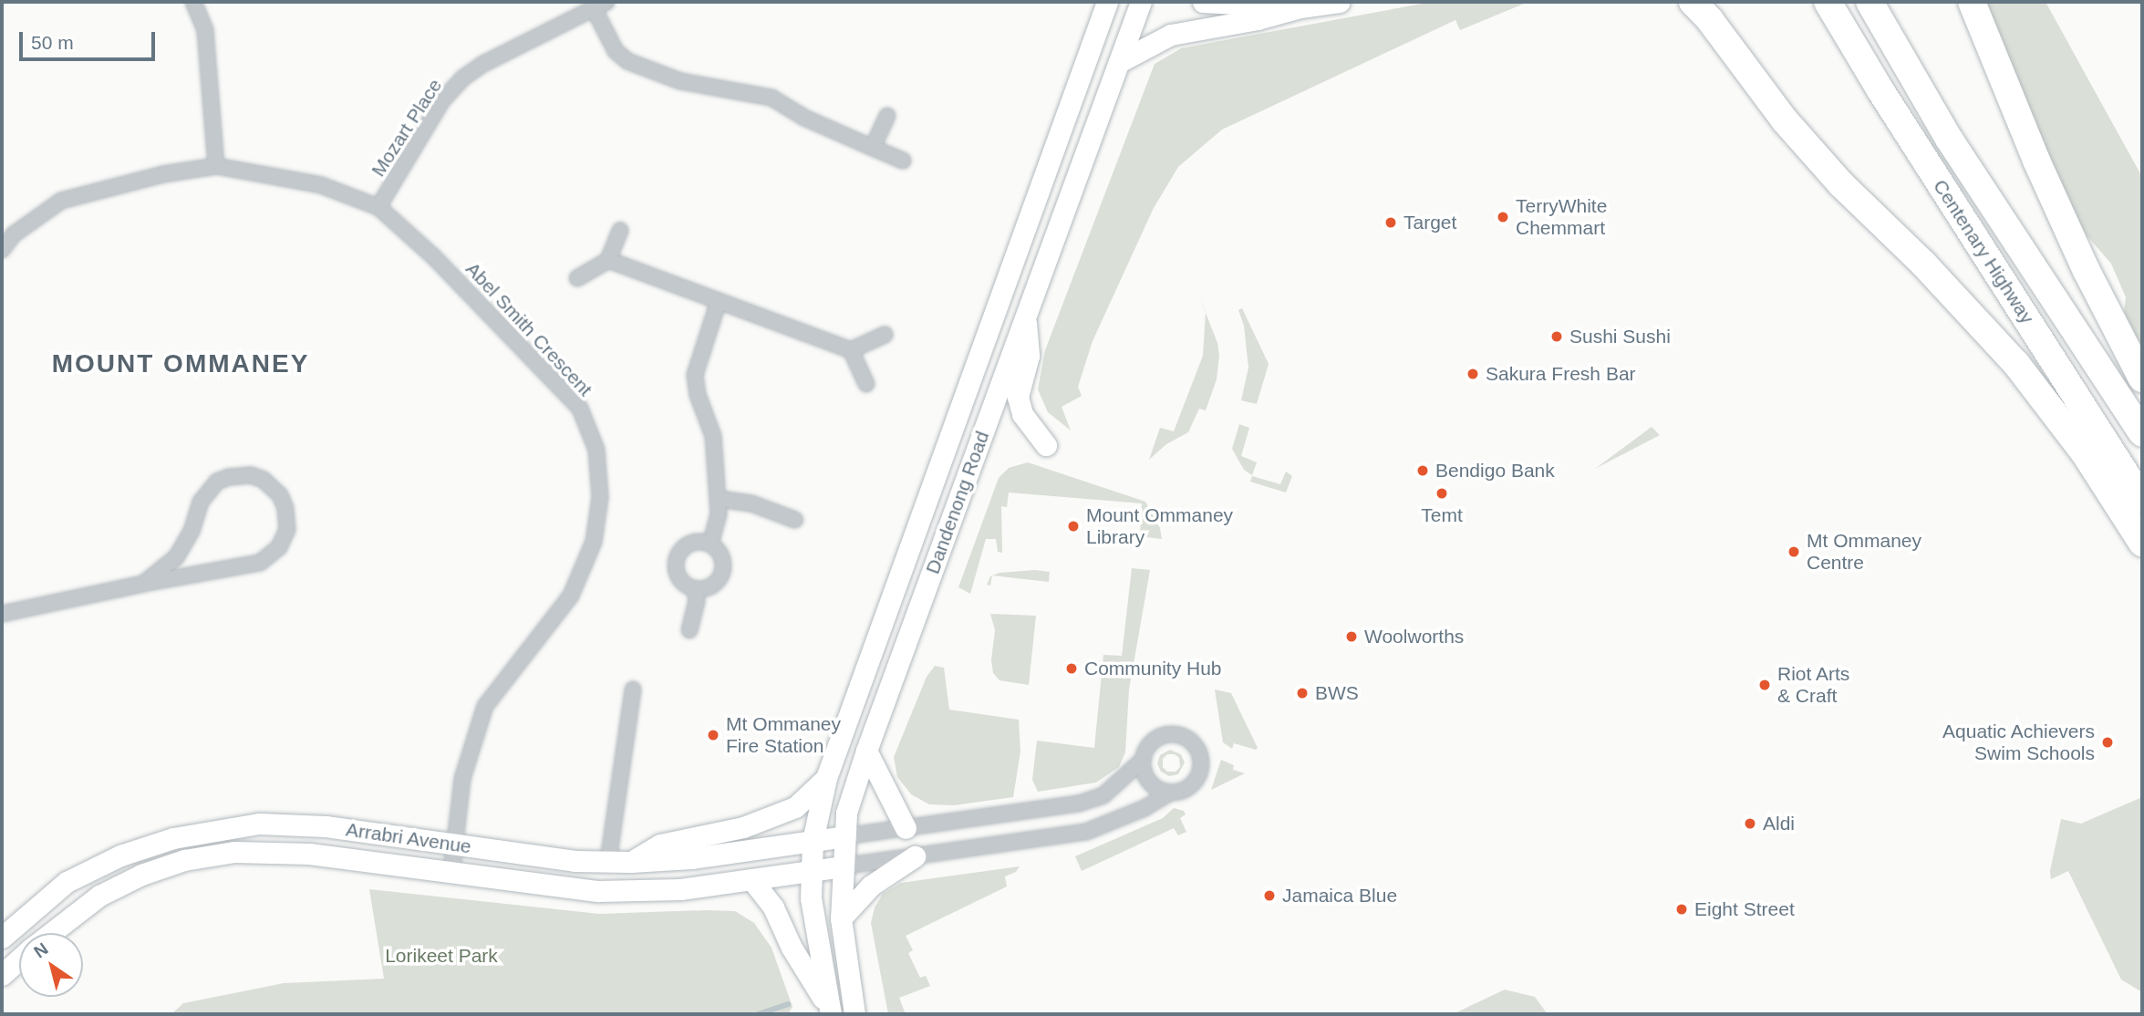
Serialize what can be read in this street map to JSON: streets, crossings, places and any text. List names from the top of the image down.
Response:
{
  "streets": {
    "highway": ["Centenary Highway"],
    "main road": ["Dandenong Road", "Arrabri Avenue"],
    "street": ["Mozart Place", "Abel Smith Crescent"]
  },
  "crossings": [
    ["Mozart Place", "Abel Smith Crescent"],
    ["Abel Smith Crescent", "Arrabri Avenue"],
    ["Dandenong Road", "Arrabri Avenue"]
  ],
  "districts": ["MOUNT OMMANEY"],
  "parks": ["Lorikeet Park"],
  "places": [
    "TerryWhite Chemmart",
    "Target",
    "Sushi Sushi",
    "Sakura Fresh Bar",
    "Bendigo Bank",
    "Temt",
    "Mount Ommaney Library",
    "Mt Ommaney Centre",
    "Woolworths",
    "Community Hub",
    "Riot Arts & Craft",
    "BWS",
    "Mt Ommaney Fire Station",
    "Aquatic Achievers Swim Schools",
    "Aldi",
    "Jamaica Blue",
    "Eight Street"
  ],
  "scale_bar": "50 m",
  "north": "top left"
}
